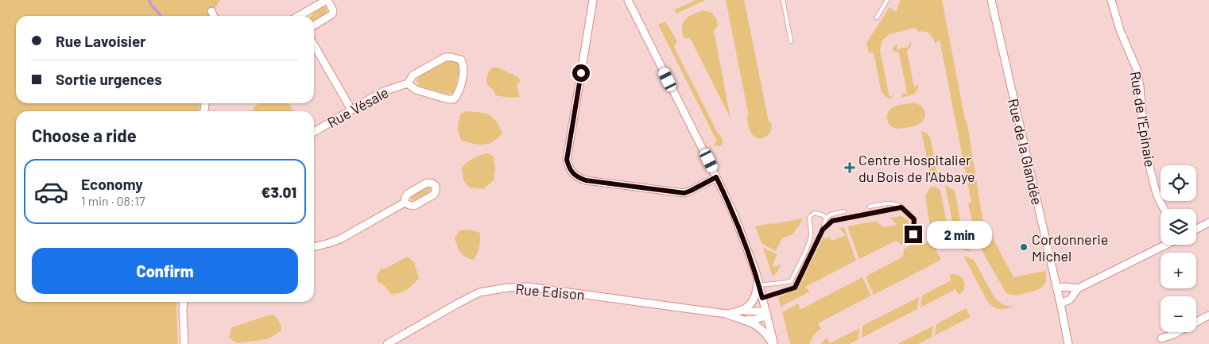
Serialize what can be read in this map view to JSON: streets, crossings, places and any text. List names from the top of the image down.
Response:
{
  "streets": {
    "street": [
      "Rue Vésale",
      "Rue de l'Epinaie",
      "Rue de la Glandée",
      "Rue Edison"
    ]
  },
  "places": {
    "health": ["Centre Hospitalier du Bois de l'Abbaye"],
    "other": ["Cordonnerie Michel"]
  },
  "page": {
    "banner": ["Rue Lavoisier", "Sortie urgences"],
    "heading": "Choose a ride",
    "list": [
      {
        "name": "Economy",
        "note": "1 min · 08:17",
        "value": "€3.01"
      }
    ],
    "map_buttons": ["+", "−"],
    "bubble": "2 min",
    "buttons": "Confirm"
  }
}
